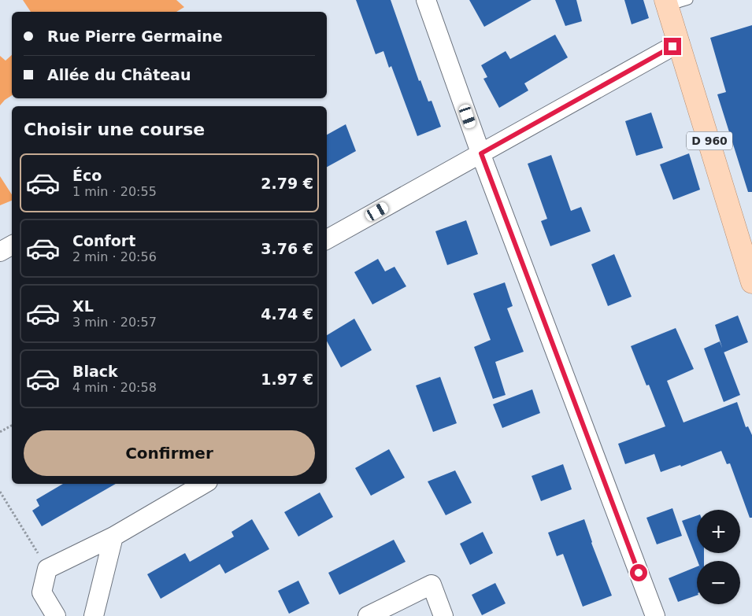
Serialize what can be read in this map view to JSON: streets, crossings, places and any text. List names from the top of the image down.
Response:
{
  "streets": {
    "main road": ["D 960"]
  },
  "page": {
    "banner": ["Rue Pierre Germaine", "Allée du Château"],
    "heading": "Choisir une course",
    "list": [
      {
        "name": "Éco",
        "note": "1 min · 20:55",
        "value": "2.79 €"
      },
      {
        "name": "Confort",
        "note": "2 min · 20:56",
        "value": "3.76 €"
      },
      {
        "name": "XL",
        "note": "3 min · 20:57",
        "value": "4.74 €"
      },
      {
        "name": "Black",
        "note": "4 min · 20:58",
        "value": "1.97 €"
      }
    ],
    "buttons": "Confirmer",
    "map_buttons": ["+", "−"]
  }
}
